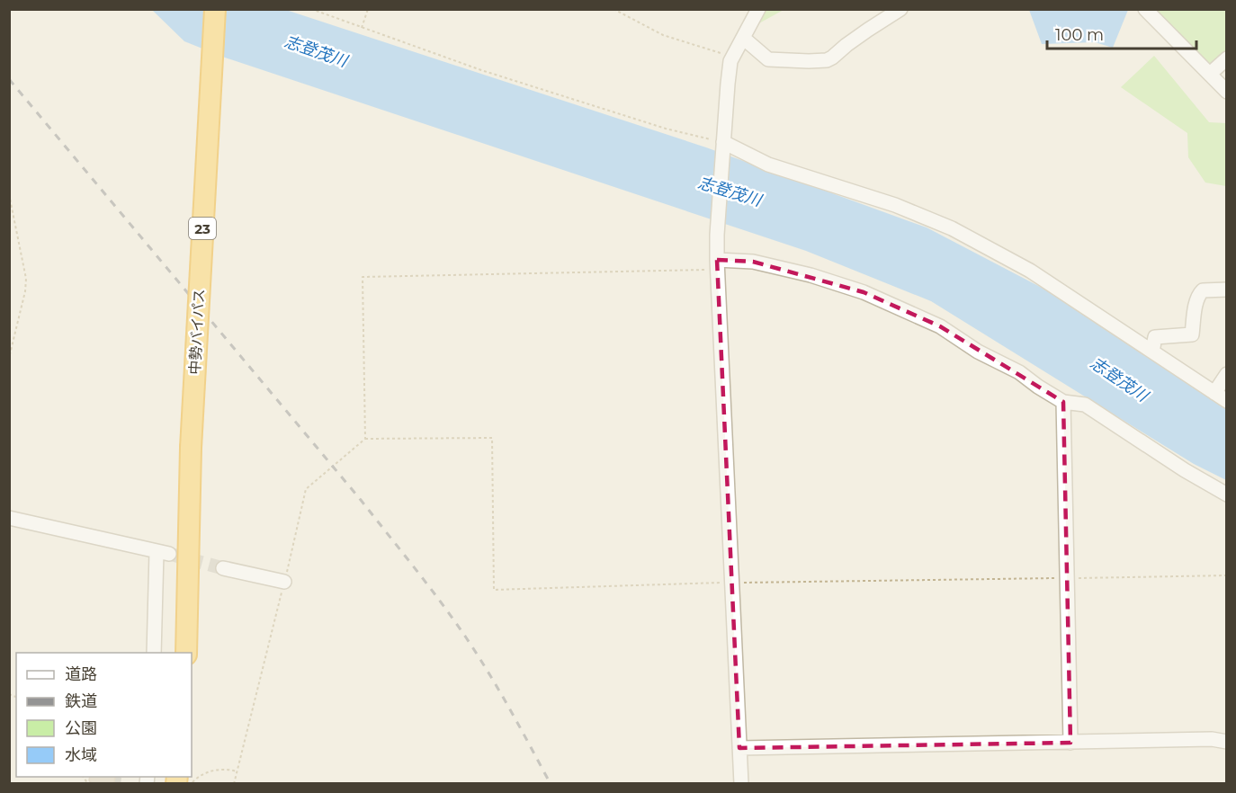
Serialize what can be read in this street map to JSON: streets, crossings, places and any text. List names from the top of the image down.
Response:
{
  "streets": {
    "highway": ["23", "中勢バイパス"]
  },
  "water": ["志登茂川"],
  "legend": [
    "道路",
    "鉄道",
    "公園",
    "水域"
  ],
  "scale_bar": "100 m"
}
